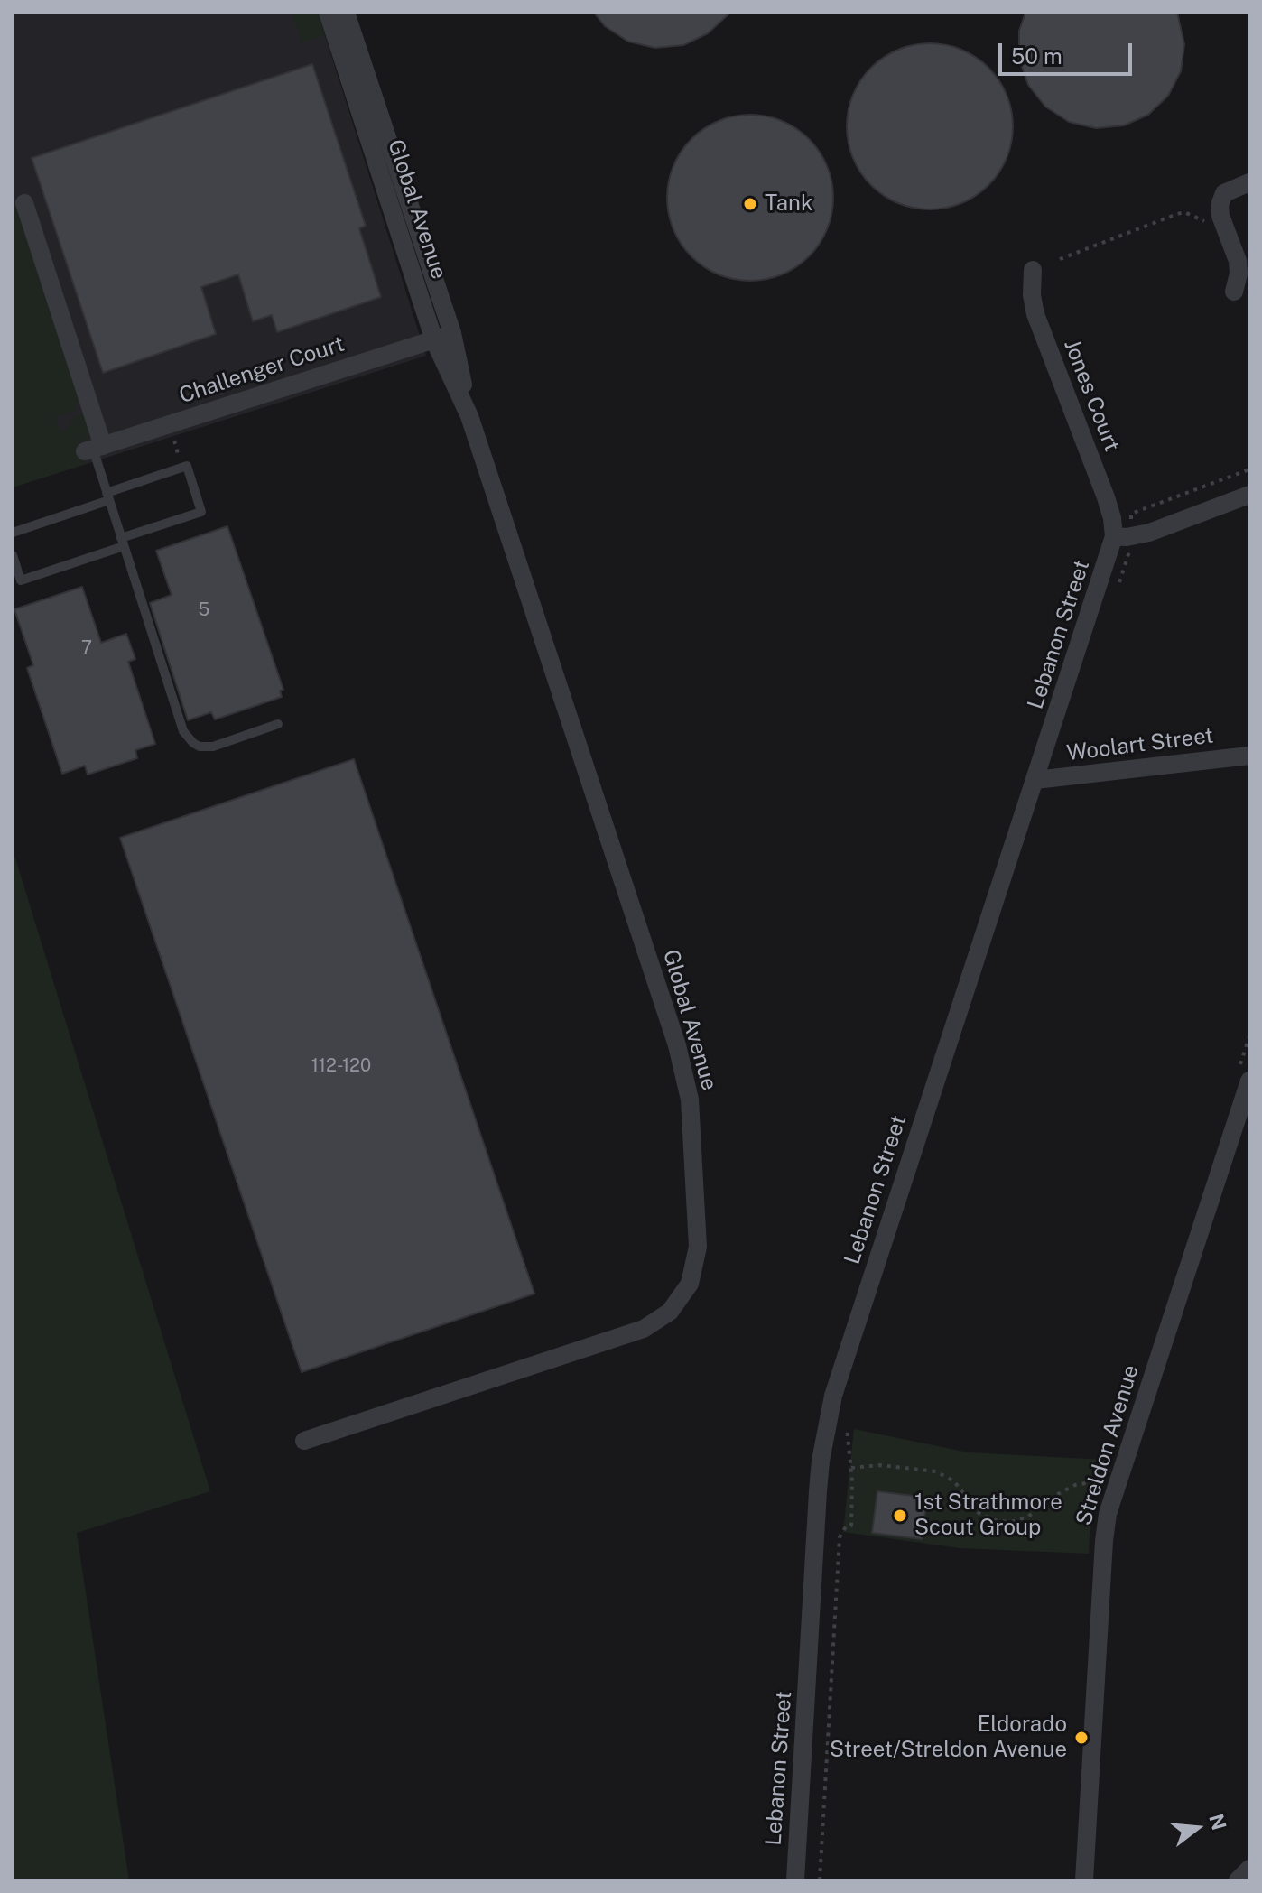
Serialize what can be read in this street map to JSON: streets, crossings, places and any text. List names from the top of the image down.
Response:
{
  "streets": {
    "street": [
      "Global Avenue",
      "Challenger Court",
      "Jones Court",
      "Lebanon Street",
      "Woolart Street",
      "Streldon Avenue"
    ]
  },
  "crossings": [
    ["Global Avenue", "Challenger Court"],
    ["Jones Court", "Lebanon Street"],
    ["Lebanon Street", "Woolart Street"]
  ],
  "places": ["Tank", "1st Strathmore Scout Group", "Eldorado Street/Streldon Avenue"],
  "house_numbers": ["5", "7", "112-120"],
  "scale_bar": "50 m",
  "north": "right"
}
